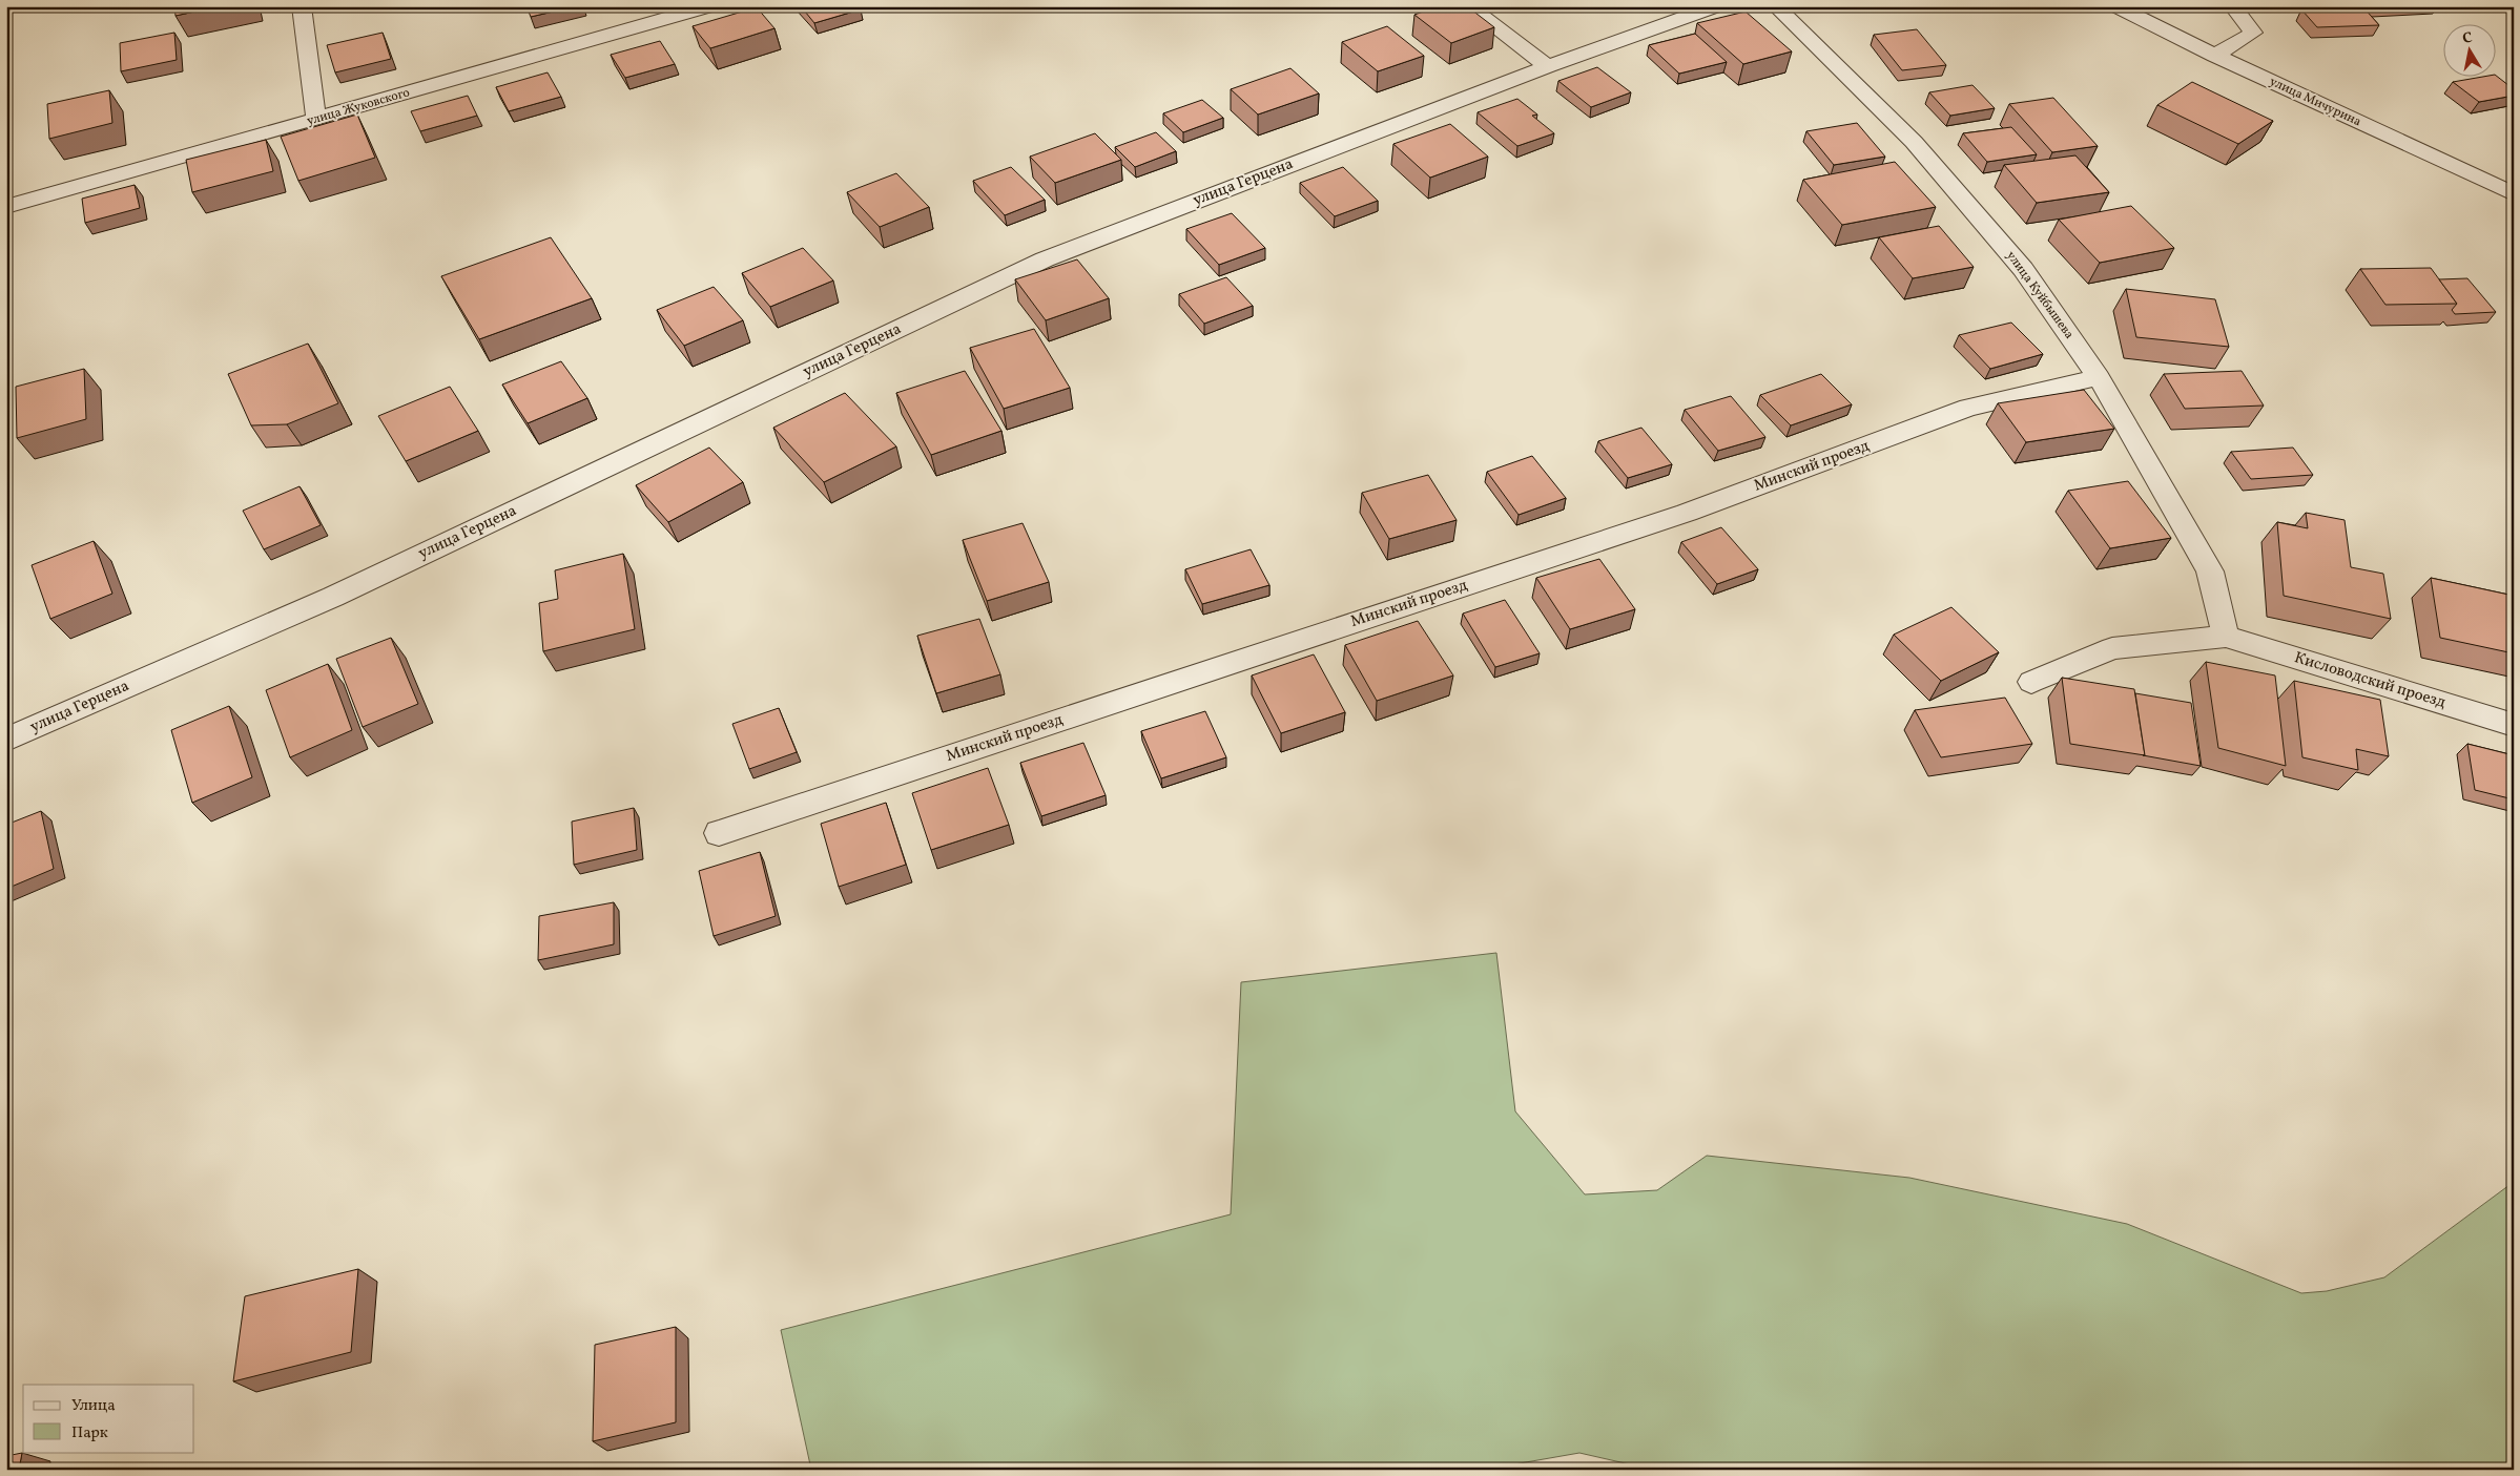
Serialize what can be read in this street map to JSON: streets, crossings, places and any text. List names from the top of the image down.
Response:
{
  "streets": {
    "street": [
      "улица Мичурина",
      "улица Жуковского",
      "улица Герцена",
      "улица Куйбышева",
      "Минский проезд",
      "Кисловодский проезд"
    ]
  },
  "crossings": [
    ["улица Куйбышева", "Минский проезд"],
    ["улица Куйбышева", "Кисловодский проезд"]
  ],
  "legend": ["Улица", "Парк"],
  "north": "top"
}
